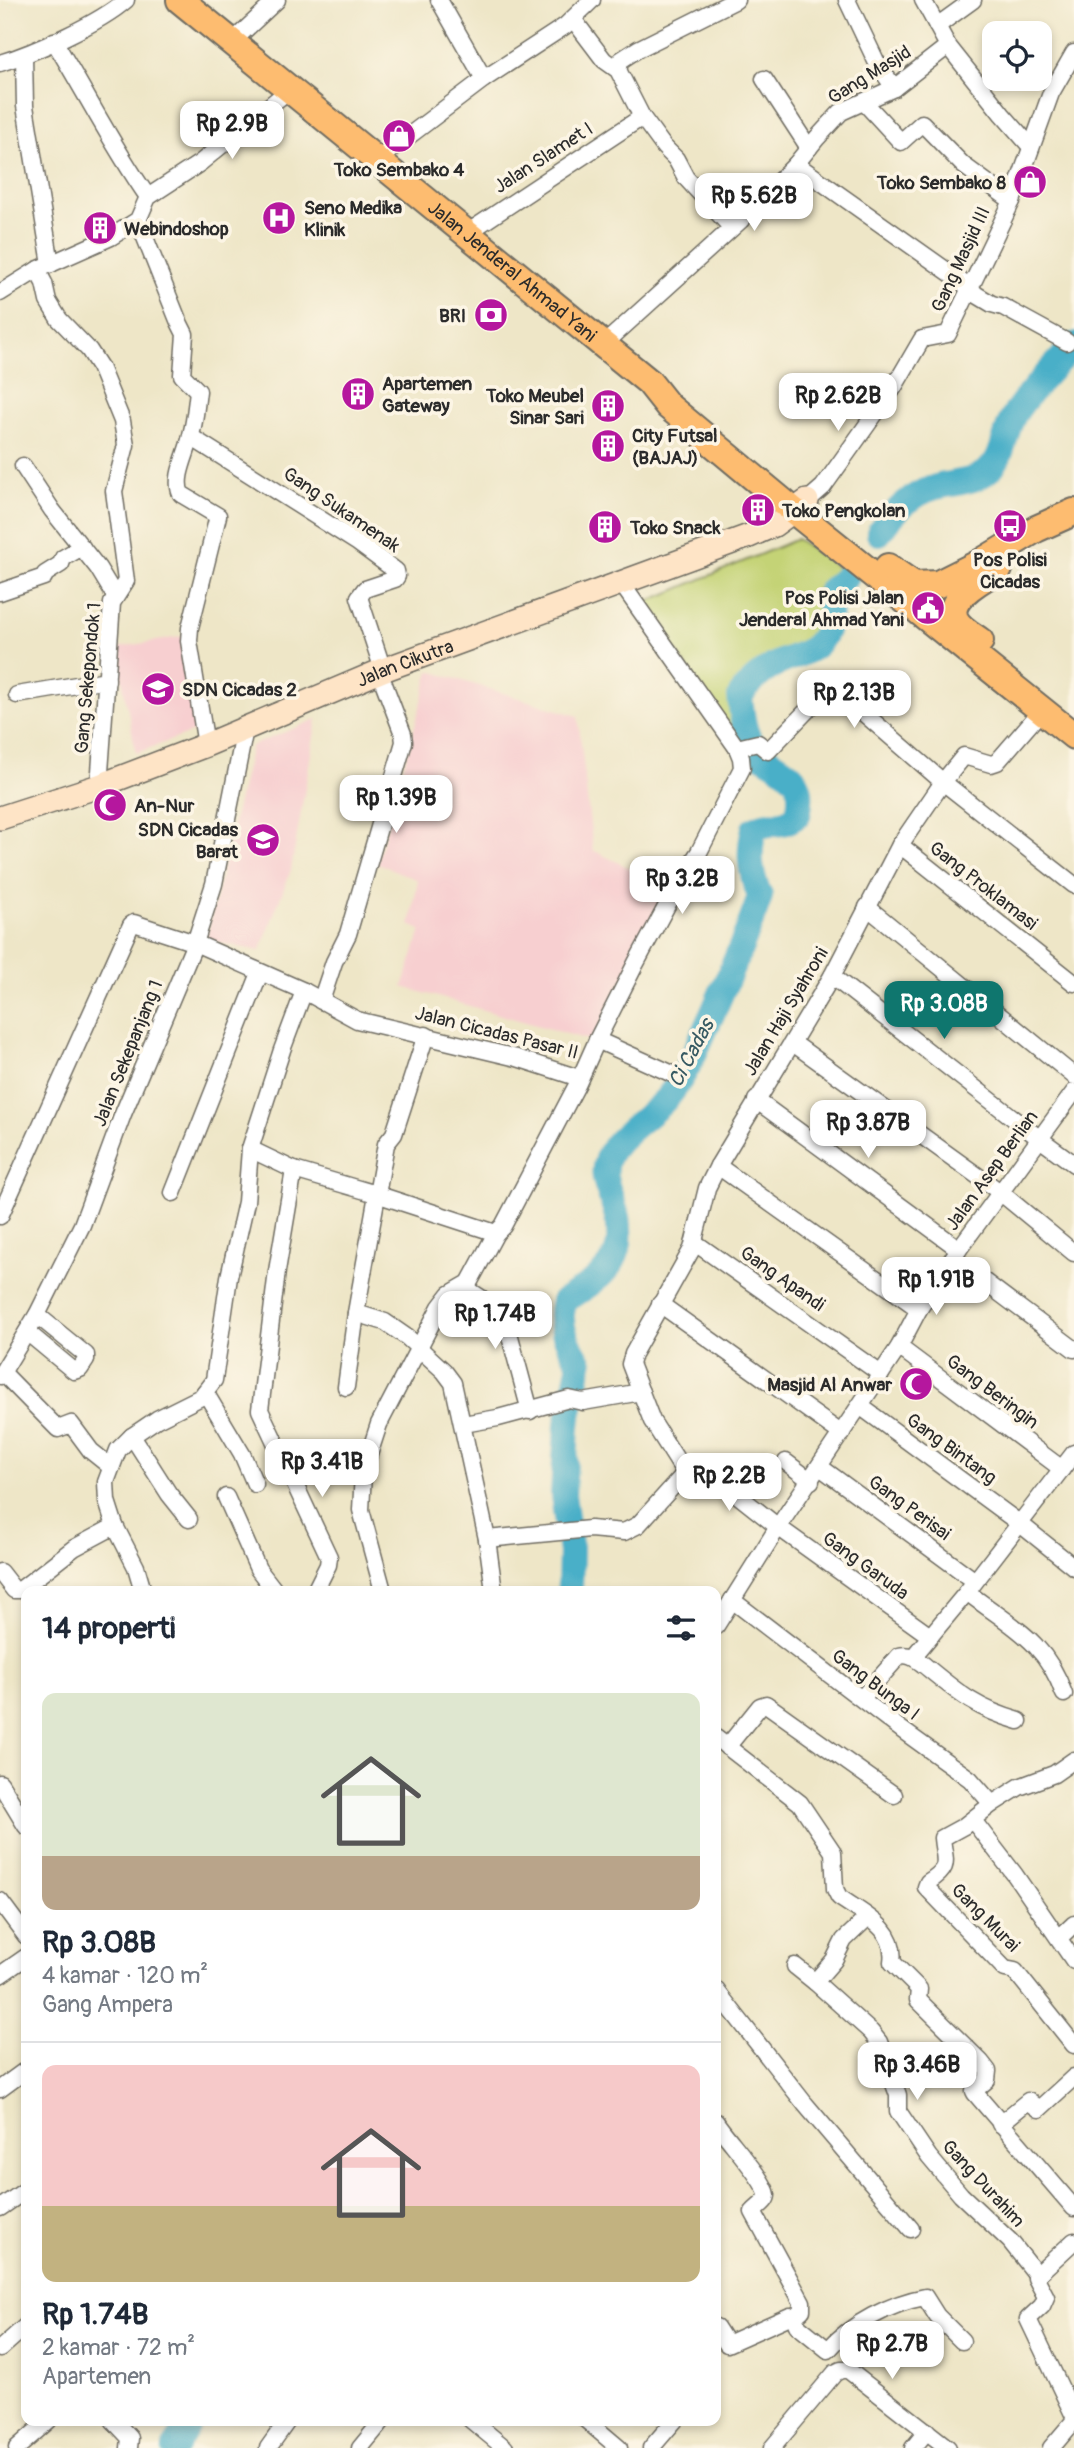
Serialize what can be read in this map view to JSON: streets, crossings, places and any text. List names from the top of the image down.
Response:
{
  "streets": {
    "main road": ["Jalan Jenderal Ahmad Yani", "Jalan Cikutra"],
    "street": [
      "Gang Masjid",
      "Jalan Slamet I",
      "Gang Masjid III",
      "Gang Sukamenak",
      "Gang Sekepondok 1",
      "Gang Proklamasi",
      "Jalan Haji Syahroni",
      "Jalan Cicadas Pasar II",
      "Jalan Sekepanjang 1",
      "Jalan Asep Berlian",
      "Gang Apandi",
      "Gang Beringin",
      "Gang Bintang",
      "Gang Perisai",
      "Gang Garuda",
      "Gang Bunga I",
      "Gang Murai",
      "Gang Durahim"
    ]
  },
  "crossings": [
    ["Gang Masjid", "Jalan Jenderal Ahmad Yani"],
    ["Jalan Slamet I", "Jalan Jenderal Ahmad Yani"],
    ["Gang Masjid III", "Jalan Jenderal Ahmad Yani"],
    ["Gang Masjid III", "Jalan Cikutra"],
    ["Jalan Jenderal Ahmad Yani", "Jalan Cikutra"],
    ["Jalan Jenderal Ahmad Yani", "Jalan Haji Syahroni"],
    ["Gang Sukamenak", "Jalan Cikutra"],
    ["Jalan Cikutra", "Gang Sekepondok 1"],
    ["Jalan Cikutra", "Jalan Sekepanjang 1"],
    ["Gang Proklamasi", "Jalan Haji Syahroni"],
    ["Jalan Haji Syahroni", "Gang Apandi"],
    ["Jalan Haji Syahroni", "Gang Garuda"],
    ["Jalan Cicadas Pasar II", "Jalan Sekepanjang 1"],
    ["Jalan Asep Berlian", "Gang Apandi"],
    ["Jalan Asep Berlian", "Gang Beringin"],
    ["Jalan Asep Berlian", "Gang Bintang"],
    ["Jalan Asep Berlian", "Gang Perisai"],
    ["Jalan Asep Berlian", "Gang Garuda"],
    ["Jalan Asep Berlian", "Gang Bunga I"],
    ["Gang Bunga I", "Gang Murai"]
  ],
  "water": ["Ci Cadas"],
  "places": {
    "shop": ["Toko Sembako 4", "Toko Sembako 8"],
    "hospital": ["Seno Medika Klinik"],
    "building": [
      "Webindoshop",
      "Apartemen Gateway",
      "Toko Meubel Sinar Sari",
      "City Futsal (BAJAJ)",
      "Toko Pengkolan",
      "Toko Snack"
    ],
    "bank": ["BRI"],
    "bus stop": ["Pos Polisi Cicadas"],
    "public building": ["Pos Polisi Jalan Jenderal Ahmad Yani"],
    "school or university": ["SDN Cicadas 2", "SDN Cicadas Barat"],
    "mosque": ["An-Nur", "Masjid Al Anwar"]
  },
  "page": {
    "price": [
      "Rp 2.9B",
      "Rp 5.62B",
      "Rp 2.62B",
      "Rp 2.13B",
      "Rp 1.39B",
      "Rp 3.2B",
      "Rp 3.08B",
      "Rp 3.87B",
      "Rp 1.91B",
      "Rp 1.74B",
      "Rp 3.41B",
      "Rp 2.2B",
      "Rp 3.46B",
      "Rp 2.7B"
    ],
    "heading": "14 properti",
    "list": [
      {
        "name": "Rp 3.08B",
        "note": "4 kamar · 120 m² · Gang Ampera"
      },
      {
        "name": "Rp 1.74B",
        "note": "2 kamar · 72 m² · Apartemen"
      }
    ]
  }
}
